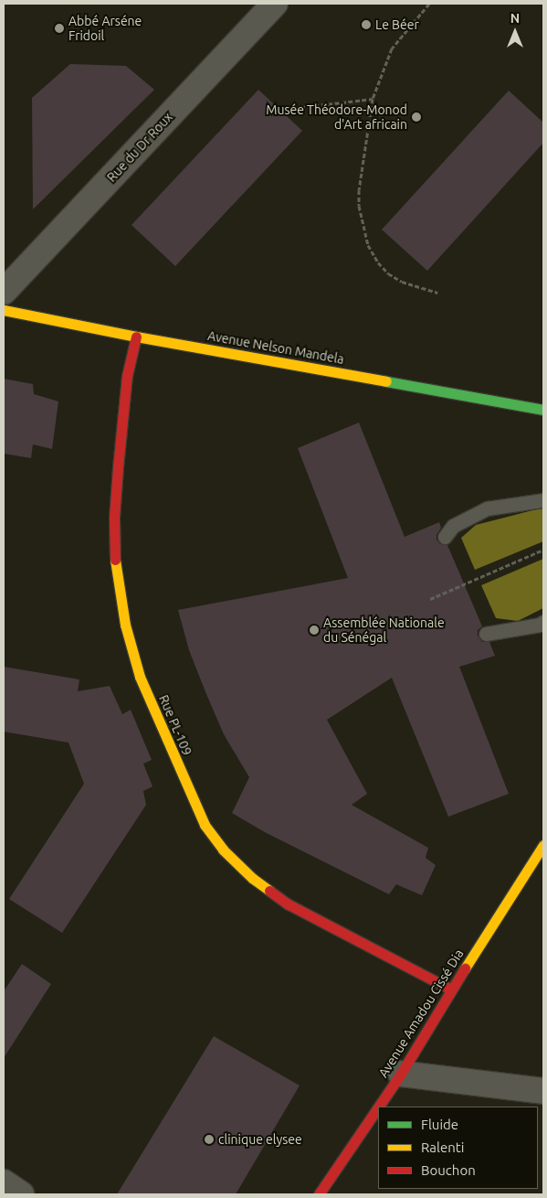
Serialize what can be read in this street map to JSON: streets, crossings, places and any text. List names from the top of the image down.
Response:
{
  "streets": {
    "street": [
      "Rue du Dr Roux",
      "Avenue Nelson Mandela",
      "Rue PL-109",
      "Avenue Amadou Cissé Dia"
    ]
  },
  "crossings": [
    ["Avenue Nelson Mandela", "Rue PL-109"],
    ["Rue PL-109", "Avenue Amadou Cissé Dia"]
  ],
  "places": [
    "Le Béer",
    "Abbé Arséne Fridoil",
    "Musée Théodore-Monod d'Art africain",
    "Assemblée Nationale du Sénégal",
    "clinique elysee"
  ],
  "legend": ["Fluide", "Ralenti", "Bouchon"],
  "north": "top"
}
